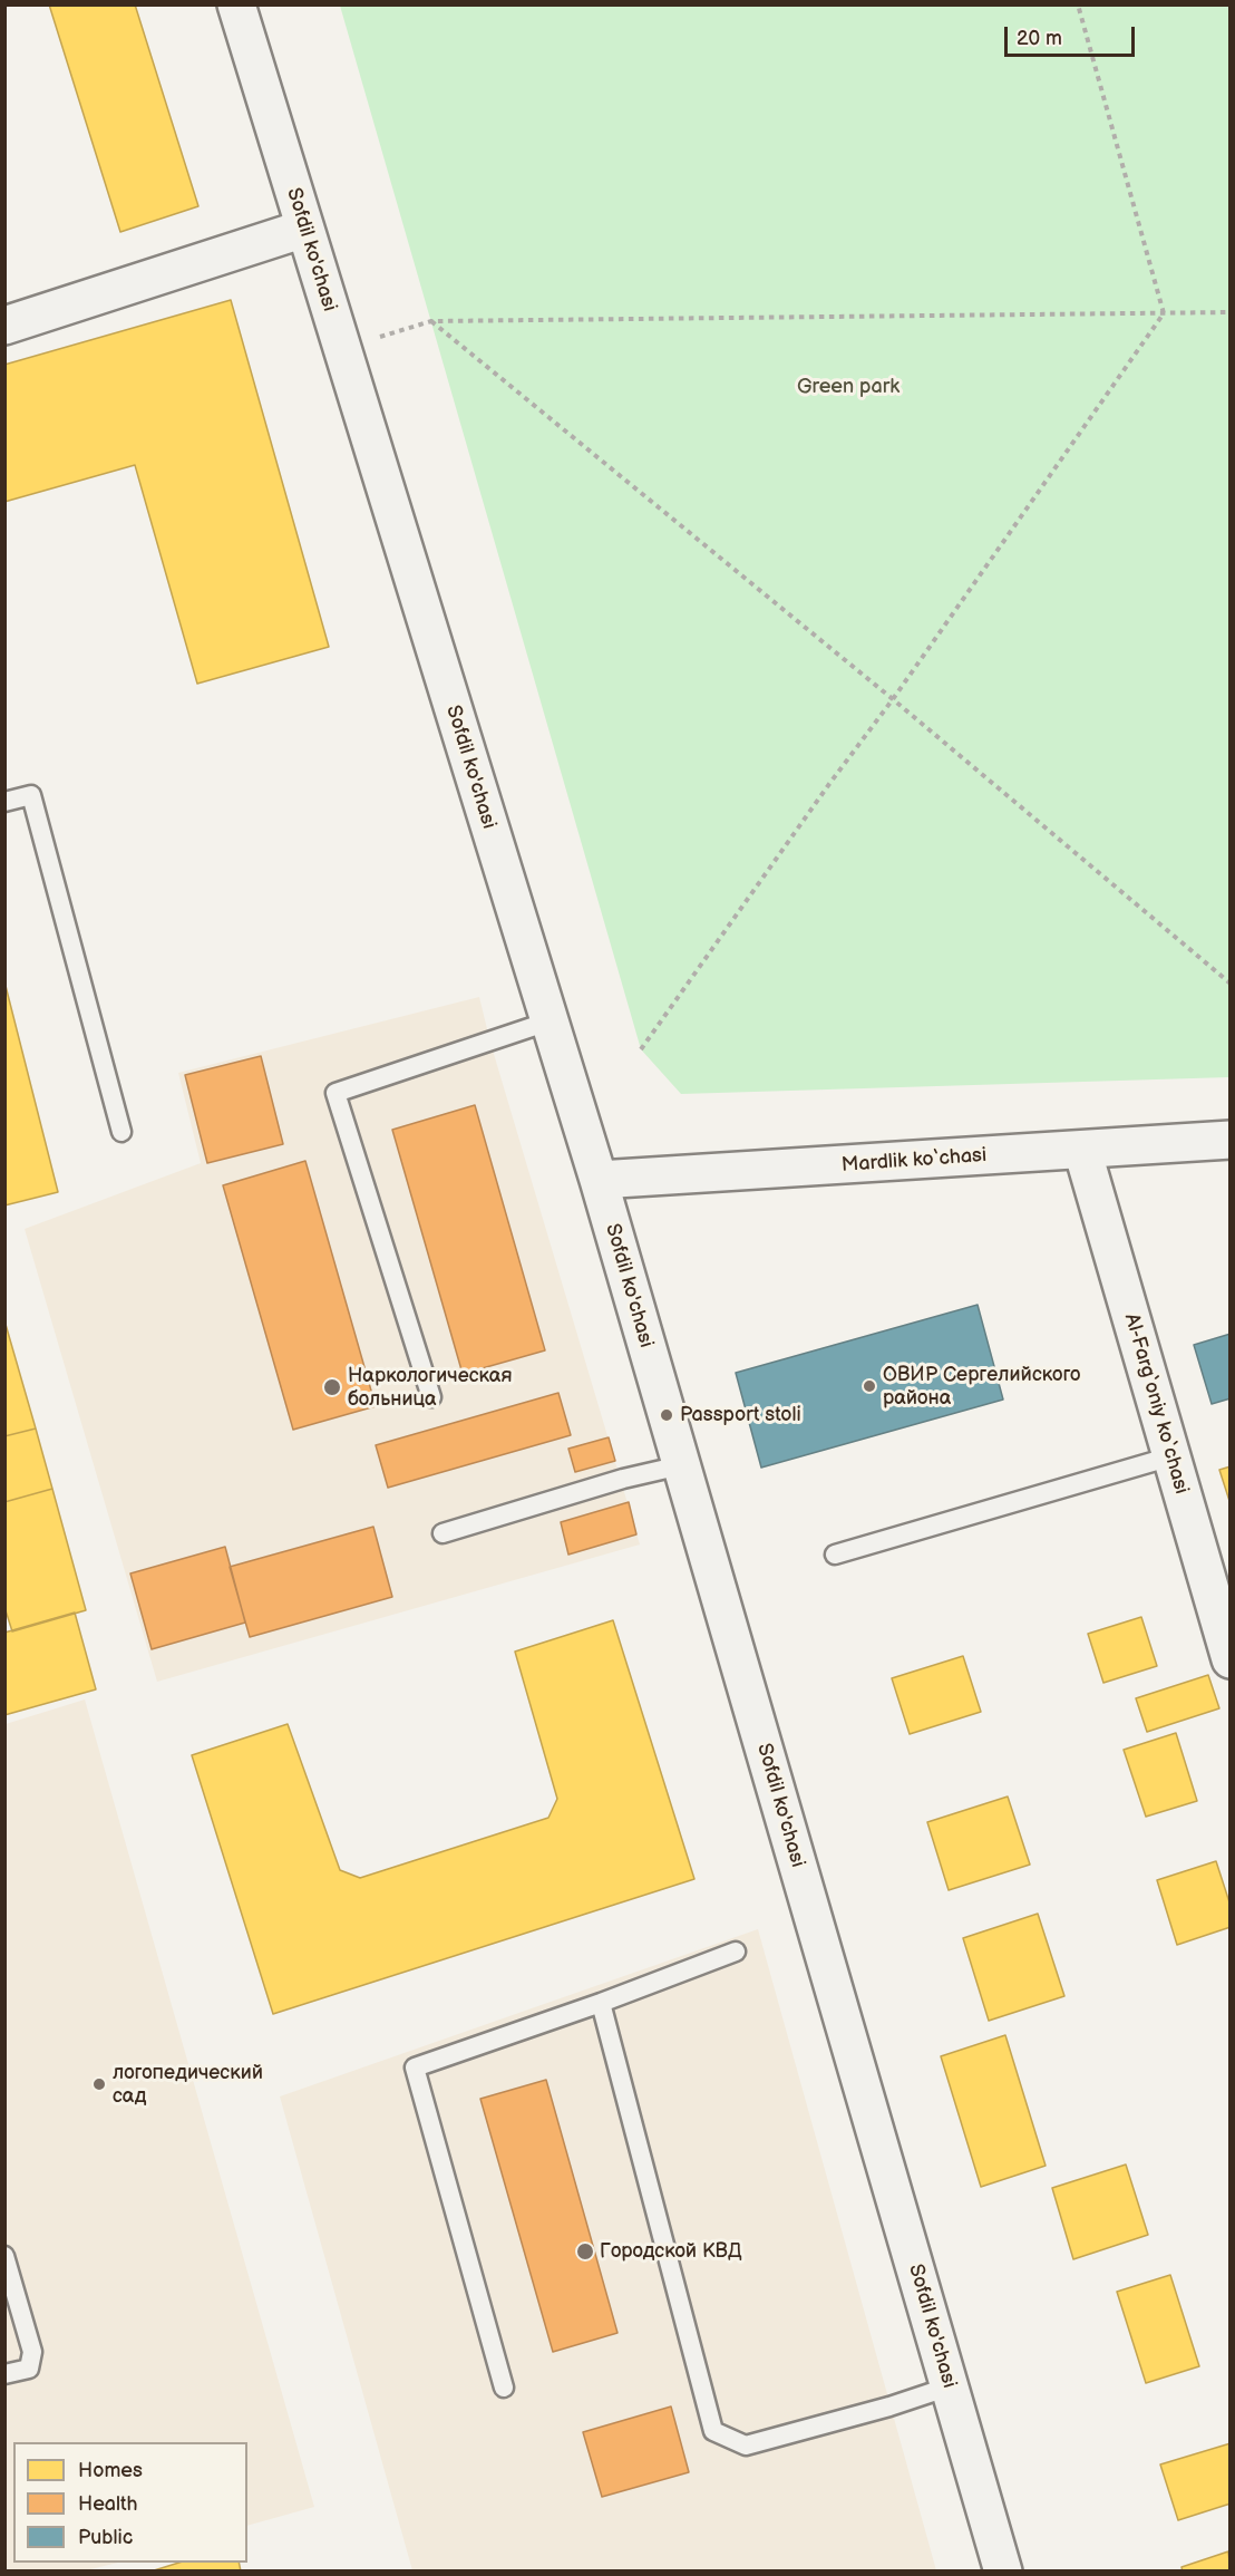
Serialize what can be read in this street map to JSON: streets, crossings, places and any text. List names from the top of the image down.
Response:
{
  "streets": {
    "street": ["Sofdil ko'chasi", "Mardlik ko‘chasi", "Al-Farg‘oniy ko‘chasi"]
  },
  "crossings": [
    ["Sofdil ko'chasi", "Mardlik ko‘chasi"],
    ["Mardlik ko‘chasi", "Al-Farg‘oniy ko‘chasi"]
  ],
  "parks": ["Green park"],
  "places": [
    "ОВИР Сергелийского района",
    "Наркологическая больница",
    "Passport stoli",
    "логопедический сад",
    "Городской КВД"
  ],
  "legend": ["Homes", "Health", "Public"],
  "scale_bar": "20 m"
}
